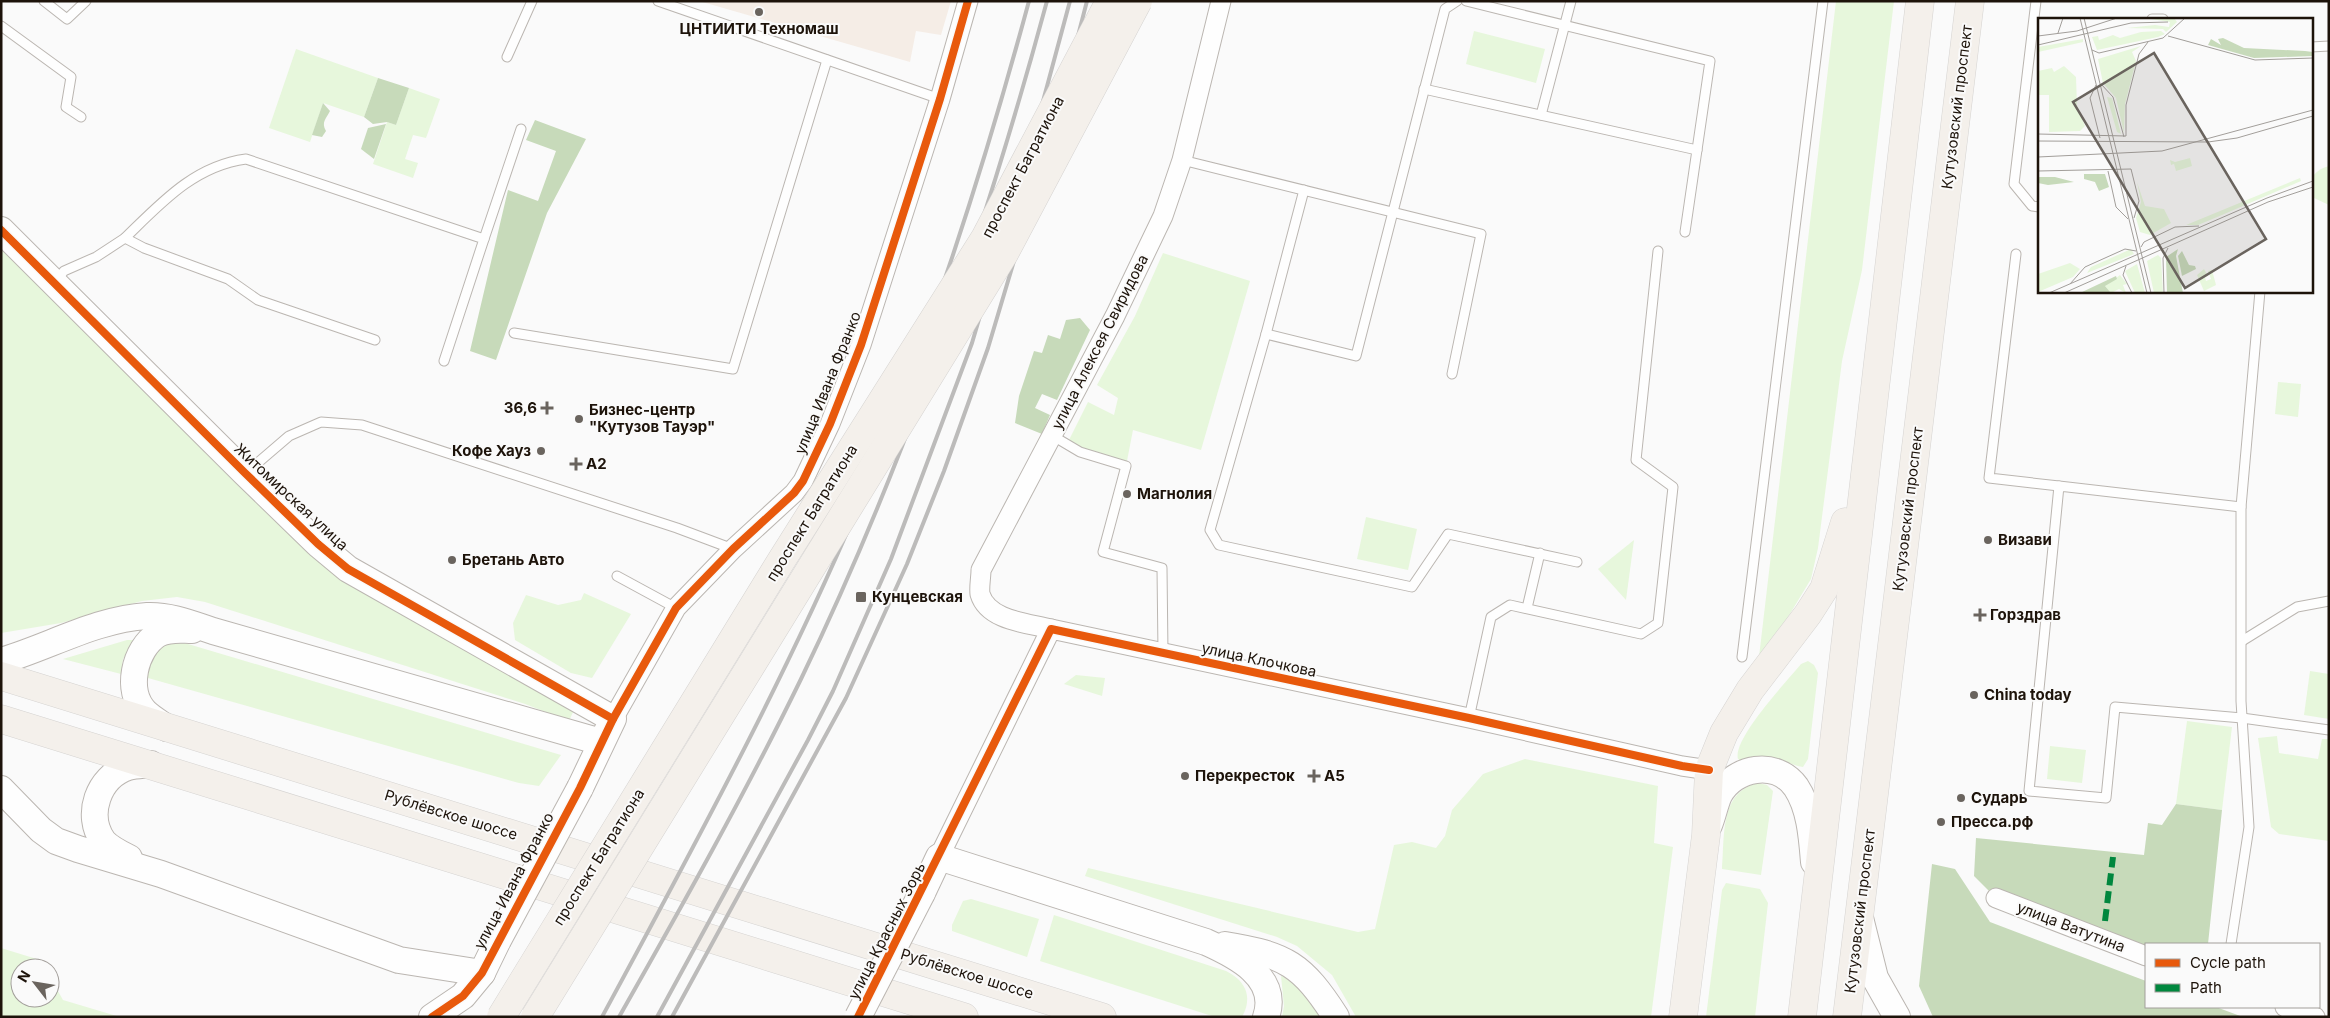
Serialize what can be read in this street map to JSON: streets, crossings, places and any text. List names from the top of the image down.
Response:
{
  "streets": {
    "main road": ["Кутузовский проспект", "проспект Багратиона", "Рублёвское шоссе"],
    "street": [
      "улица Алексея Свиридова",
      "улица Ивана Франко",
      "Житомирская улица",
      "улица Клочкова",
      "улица Ватутина",
      "улица Красных Зорь"
    ]
  },
  "crossings": [
    ["улица Алексея Свиридова", "улица Клочкова"],
    ["улица Ивана Франко", "Житомирская улица"]
  ],
  "places": {
    "other": [
      "ЦНТИИТИ Техномаш",
      "Бизнес-центр \"Кутузов Тауэр\"",
      "Кофе Хауз",
      "Магнолия",
      "Визави",
      "Бретань Авто",
      "China today",
      "Перекресток",
      "Сударь",
      "Пресса.рф"
    ],
    "health": [
      "36,6",
      "А2",
      "Горздрав",
      "А5"
    ],
    "transit": ["Кунцевская"]
  },
  "legend": ["Cycle path", "Path"],
  "north": "top left"
}
